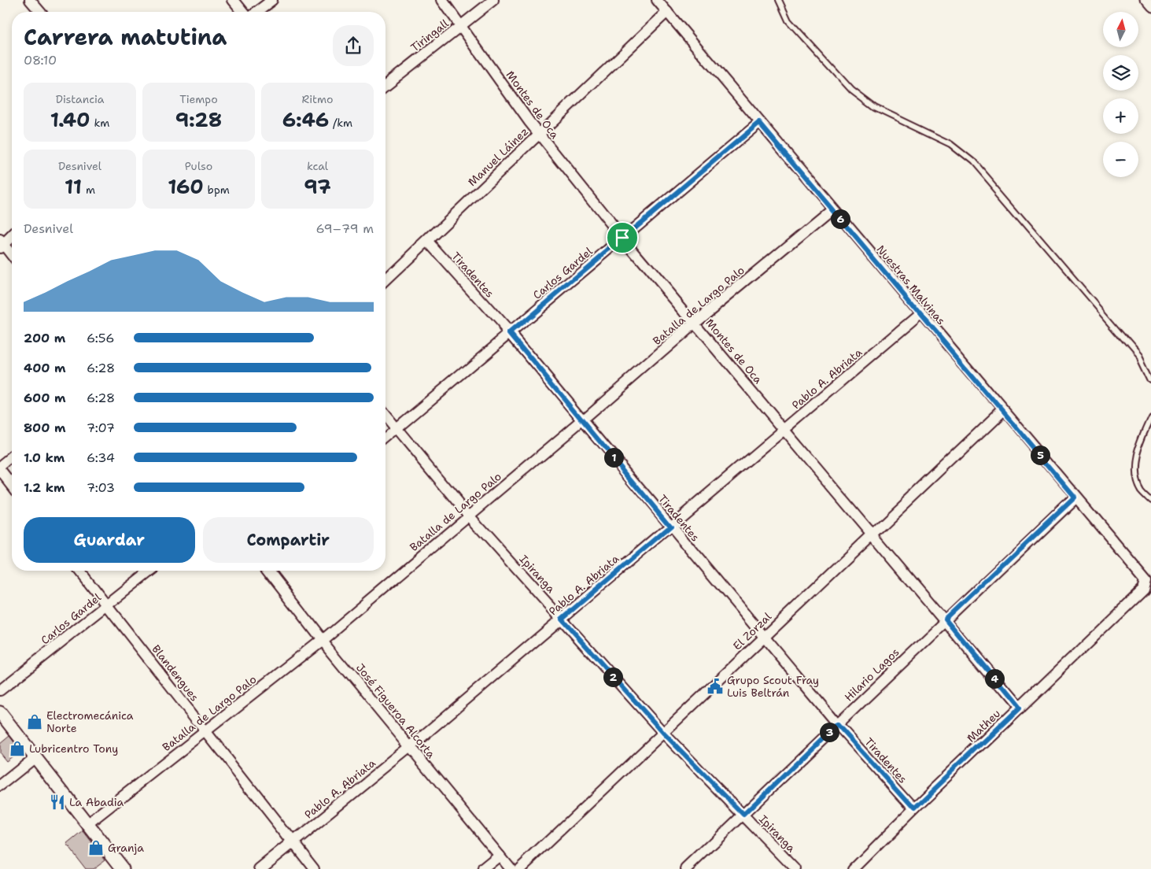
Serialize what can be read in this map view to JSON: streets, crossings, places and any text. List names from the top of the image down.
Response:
{
  "streets": {
    "street": [
      "Tiringall",
      "Montes de Oca",
      "Manuel Láinez",
      "Carlos Gardel",
      "Tiradentes",
      "Nuestras Malvinas",
      "Batalla de Largo Palo",
      "Pablo A. Abriata",
      "Ipiranga",
      "El Zorzal",
      "Blandengues",
      "Hilario Lagos",
      "José Figueroa Alcorta",
      "Matheu"
    ]
  },
  "crossings": [
    ["Tiringall", "Montes de Oca"],
    ["Montes de Oca", "Manuel Láinez"],
    ["Montes de Oca", "Carlos Gardel"],
    ["Montes de Oca", "Batalla de Largo Palo"],
    ["Montes de Oca", "Pablo A. Abriata"],
    ["Montes de Oca", "El Zorzal"],
    ["Montes de Oca", "Hilario Lagos"],
    ["Montes de Oca", "Matheu"],
    ["Manuel Láinez", "Tiradentes"],
    ["Manuel Láinez", "Nuestras Malvinas"],
    ["Carlos Gardel", "Tiradentes"],
    ["Carlos Gardel", "Nuestras Malvinas"],
    ["Carlos Gardel", "Ipiranga"],
    ["Carlos Gardel", "Blandengues"],
    ["Tiradentes", "Batalla de Largo Palo"],
    ["Tiradentes", "Pablo A. Abriata"],
    ["Tiradentes", "El Zorzal"],
    ["Tiradentes", "Hilario Lagos"],
    ["Tiradentes", "Matheu"],
    ["Nuestras Malvinas", "Batalla de Largo Palo"],
    ["Nuestras Malvinas", "Pablo A. Abriata"],
    ["Nuestras Malvinas", "El Zorzal"],
    ["Nuestras Malvinas", "Hilario Lagos"],
    ["Nuestras Malvinas", "Matheu"],
    ["Batalla de Largo Palo", "Ipiranga"],
    ["Batalla de Largo Palo", "Blandengues"],
    ["Batalla de Largo Palo", "José Figueroa Alcorta"],
    ["Pablo A. Abriata", "Ipiranga"],
    ["Pablo A. Abriata", "Blandengues"],
    ["Pablo A. Abriata", "José Figueroa Alcorta"],
    ["Ipiranga", "El Zorzal"],
    ["Ipiranga", "Hilario Lagos"]
  ],
  "places": {
    "public building": ["Grupo Scout Fray Luis Beltrán"],
    "shop": ["Electromecánica Norte", "Lubricentro Tony", "Granja"],
    "restaurant": ["La Abadia"]
  },
  "north": "top",
  "page": {
    "map_buttons": ["+", "−"],
    "heading": ["Carrera matutina", "08:10"],
    "stats": [
      ["Distancia", "1.40 km"],
      ["Tiempo", "9:28"],
      ["Ritmo", "6:46 /km"],
      ["Desnivel", "11 m"],
      ["Pulso", "160 bpm"],
      ["kcal", "97"]
    ],
    "pins": [
      "6",
      "5",
      "1",
      "2",
      "4",
      "3"
    ],
    "chart": ["Desnivel", "69–79 m"],
    "list": [
      {
        "name": "200 m",
        "note": "6:56"
      },
      {
        "name": "400 m",
        "note": "6:28"
      },
      {
        "name": "600 m",
        "note": "6:28"
      },
      {
        "name": "800 m",
        "note": "7:07"
      },
      {
        "name": "1.0 km",
        "note": "6:34"
      },
      {
        "name": "1.2 km",
        "note": "7:03"
      }
    ],
    "buttons": ["Guardar", "Compartir"]
  }
}
